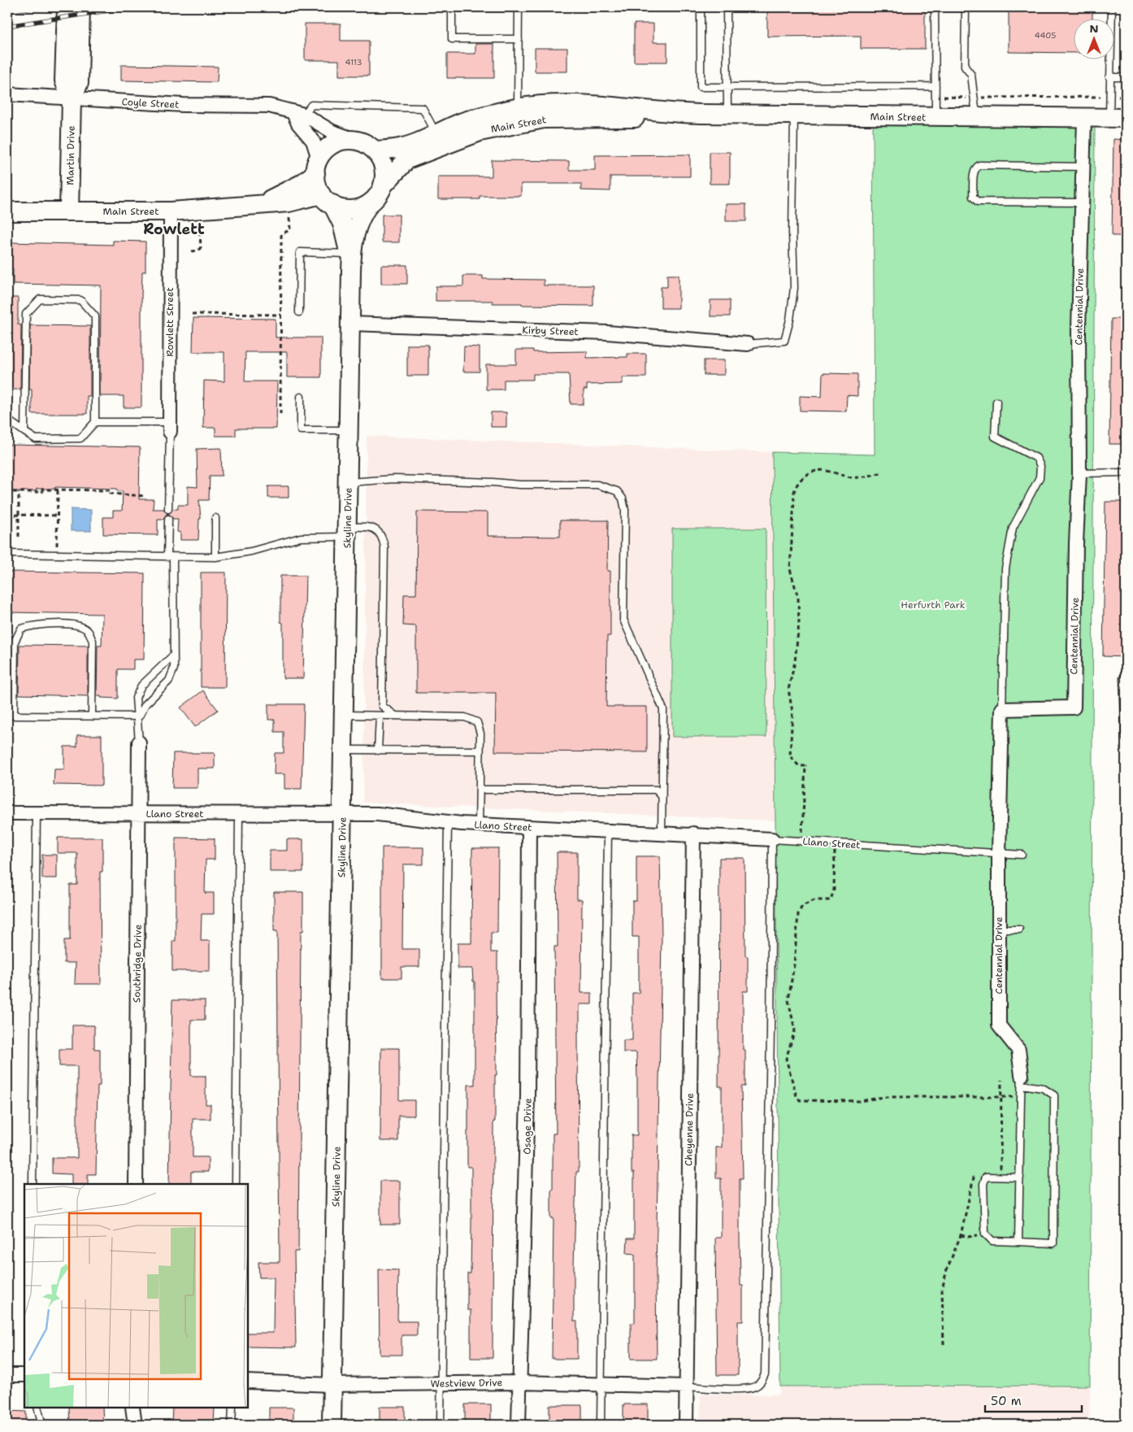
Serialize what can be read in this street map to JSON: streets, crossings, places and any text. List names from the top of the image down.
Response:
{
  "streets": {
    "street": [
      "Coyle Street",
      "Main Street",
      "Martin Drive",
      "Centennial Drive",
      "Rowlett Street",
      "Kirby Street",
      "Skyline Drive",
      "Llano Street",
      "Southridge Drive",
      "Osage Drive",
      "Cheyenne Drive",
      "Westview Drive"
    ]
  },
  "crossings": [
    ["Coyle Street", "Main Street"],
    ["Coyle Street", "Martin Drive"],
    ["Coyle Street", "Skyline Drive"],
    ["Main Street", "Martin Drive"],
    ["Main Street", "Centennial Drive"],
    ["Main Street", "Rowlett Street"],
    ["Main Street", "Skyline Drive"],
    ["Centennial Drive", "Llano Street"],
    ["Kirby Street", "Skyline Drive"],
    ["Skyline Drive", "Llano Street"],
    ["Skyline Drive", "Westview Drive"],
    ["Llano Street", "Southridge Drive"],
    ["Llano Street", "Osage Drive"],
    ["Llano Street", "Cheyenne Drive"],
    ["Osage Drive", "Westview Drive"],
    ["Cheyenne Drive", "Westview Drive"]
  ],
  "districts": ["Rowlett"],
  "parks": ["Herfurth Park"],
  "house_numbers": ["4405", "4113"],
  "scale_bar": "50 m",
  "north": "top"
}
